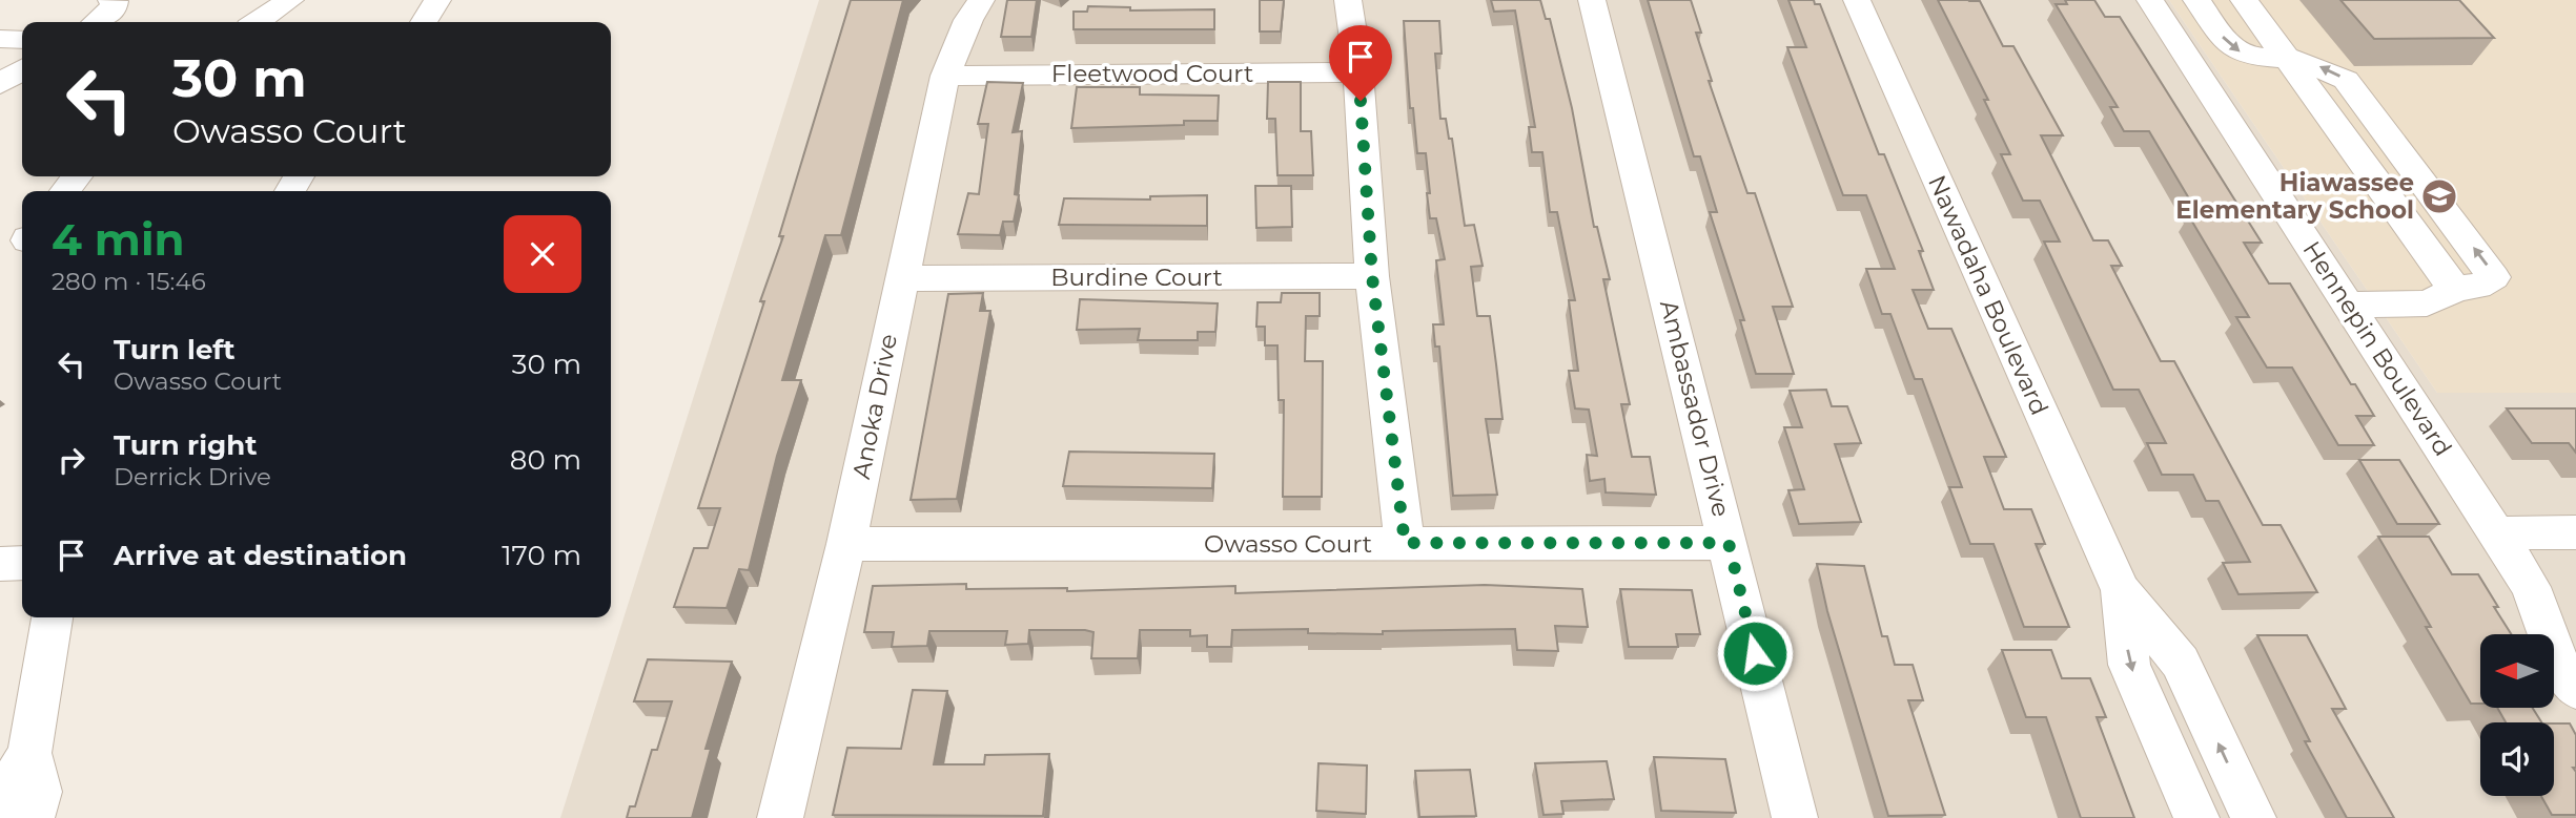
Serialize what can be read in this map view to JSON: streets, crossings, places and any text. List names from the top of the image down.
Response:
{
  "streets": {
    "street": [
      "Fleetwood Court",
      "Burdine Court",
      "Nawadaha Boulevard",
      "Hennepin Boulevard",
      "Anoka Drive",
      "Ambassador Drive",
      "Owasso Court"
    ]
  },
  "crossings": [
    ["Fleetwood Court", "Anoka Drive"],
    ["Burdine Court", "Anoka Drive"],
    ["Anoka Drive", "Owasso Court"],
    ["Ambassador Drive", "Owasso Court"]
  ],
  "places": {
    "school or university": ["Hiawassee Elementary School"]
  },
  "north": "left",
  "page": {
    "turn": ["30 m", "Owasso Court"],
    "heading": ["4 min", "280 m · 15:46"],
    "list": [
      {
        "name": "Turn left",
        "note": "Owasso Court",
        "value": "30 m"
      },
      {
        "name": "Turn right",
        "note": "Derrick Drive",
        "value": "80 m"
      },
      {
        "name": "Arrive at destination",
        "value": "170 m"
      }
    ]
  }
}
